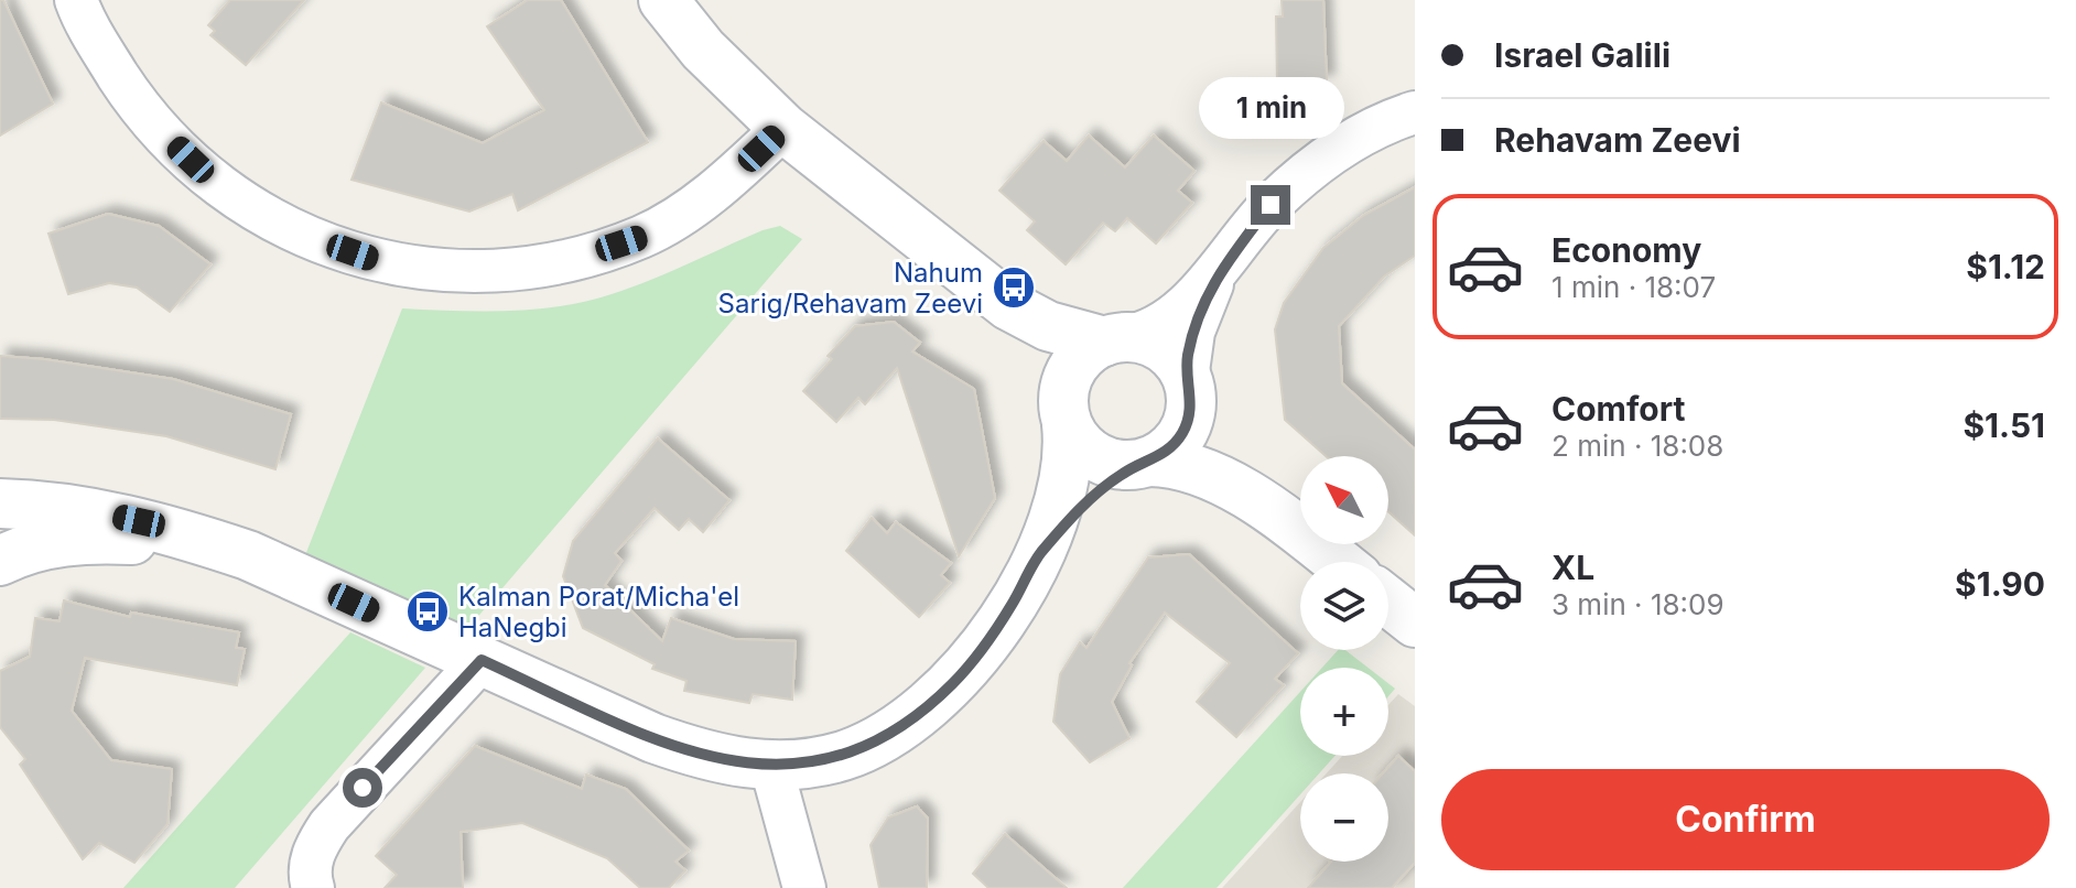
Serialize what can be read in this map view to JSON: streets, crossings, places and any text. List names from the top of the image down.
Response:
{
  "places": {
    "bus stop": ["Nahum Sarig/Rehavam Zeevi", "Kalman Porat/Micha'el HaNegbi"]
  },
  "north": "top left",
  "page": {
    "banner": ["Israel Galili", "Rehavam Zeevi"],
    "bubble": "1 min",
    "list": [
      {
        "name": "Economy",
        "note": "1 min · 18:07",
        "value": "$1.12"
      },
      {
        "name": "Comfort",
        "note": "2 min · 18:08",
        "value": "$1.51"
      },
      {
        "name": "XL",
        "note": "3 min · 18:09",
        "value": "$1.90"
      }
    ],
    "map_buttons": ["+", "−"],
    "buttons": "Confirm"
  }
}
